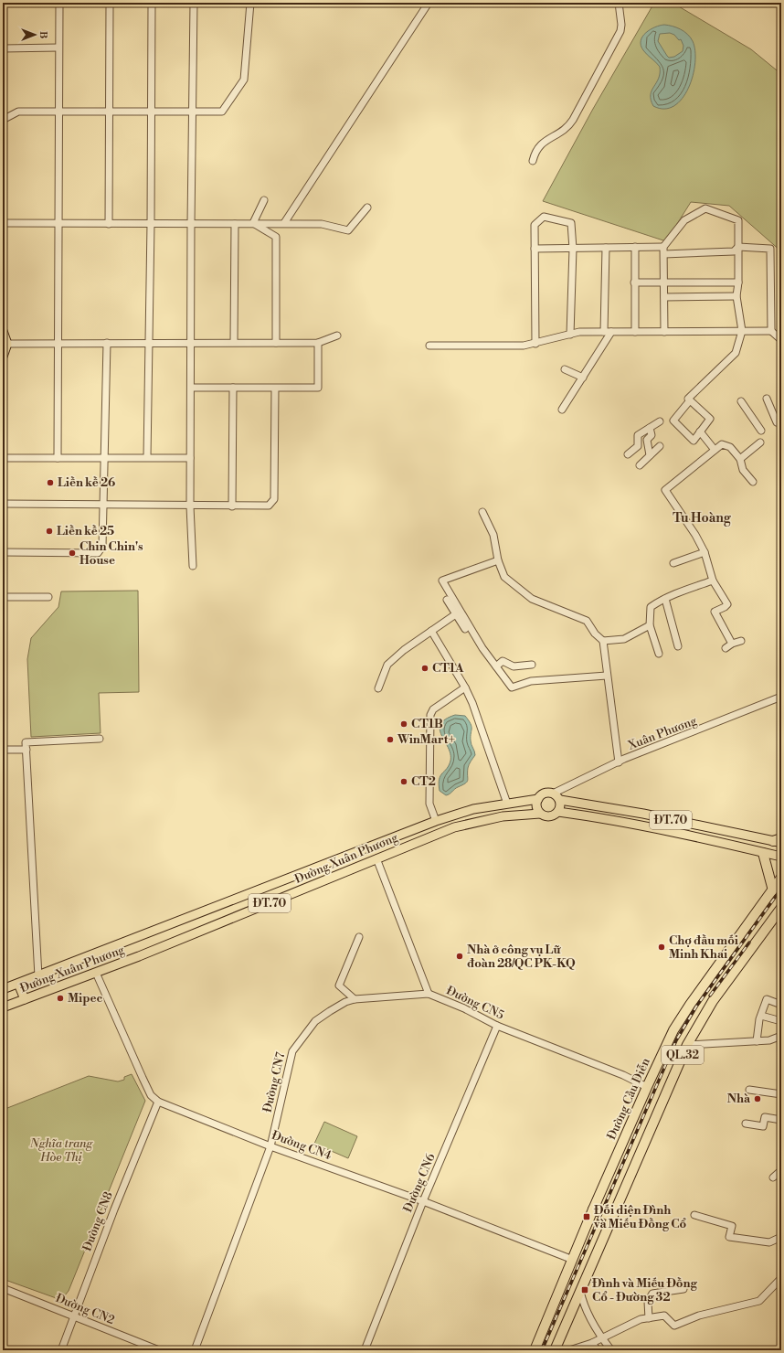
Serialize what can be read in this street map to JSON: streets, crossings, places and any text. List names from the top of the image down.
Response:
{
  "streets": {
    "highway": ["QL.32", "Đường Cầu Diễn"],
    "main road": ["ĐT.70", "Đường Xuân Phương"],
    "street": [
      "Xuân Phương",
      "Đường CN5",
      "Đường CN7",
      "Đường CN4",
      "Đường CN6",
      "Đường CN8",
      "Đường CN2"
    ]
  },
  "crossings": [
    ["Xuân Phương", "ĐT.70"],
    ["Xuân Phương", "Đường Xuân Phương"],
    ["ĐT.70", "Đường Xuân Phương"],
    ["Đường Xuân Phương", "Đường CN5"],
    ["Đường CN5", "Đường CN7"],
    ["Đường CN5", "Đường Cầu Diễn"],
    ["Đường CN5", "Đường CN6"],
    ["Đường CN7", "Đường CN4"],
    ["Đường Cầu Diễn", "Đường CN4"],
    ["Đường CN4", "Đường CN6"],
    ["Đường CN4", "Đường CN8"],
    ["Đường CN8", "Đường CN2"]
  ],
  "districts": ["Tu Hoàng"],
  "parks": ["Nghĩa trang Hòe Thị"],
  "places": {
    "other": [
      "Liền kề 26",
      "Liền kề 25",
      "Chin Chin's House",
      "CT1A",
      "CT1B",
      "WinMart+",
      "CT2",
      "Chợ đầu mối Minh Khai",
      "Nhà ở công vụ Lữ đoàn 28/QC PK-KQ",
      "Mipec",
      "Nhà"
    ],
    "transit": ["Đối diện Đình và Miếu Đồng Cổ", "Đình và Miếu Đồng Cổ - Đường 32"]
  },
  "north": "right"
}
